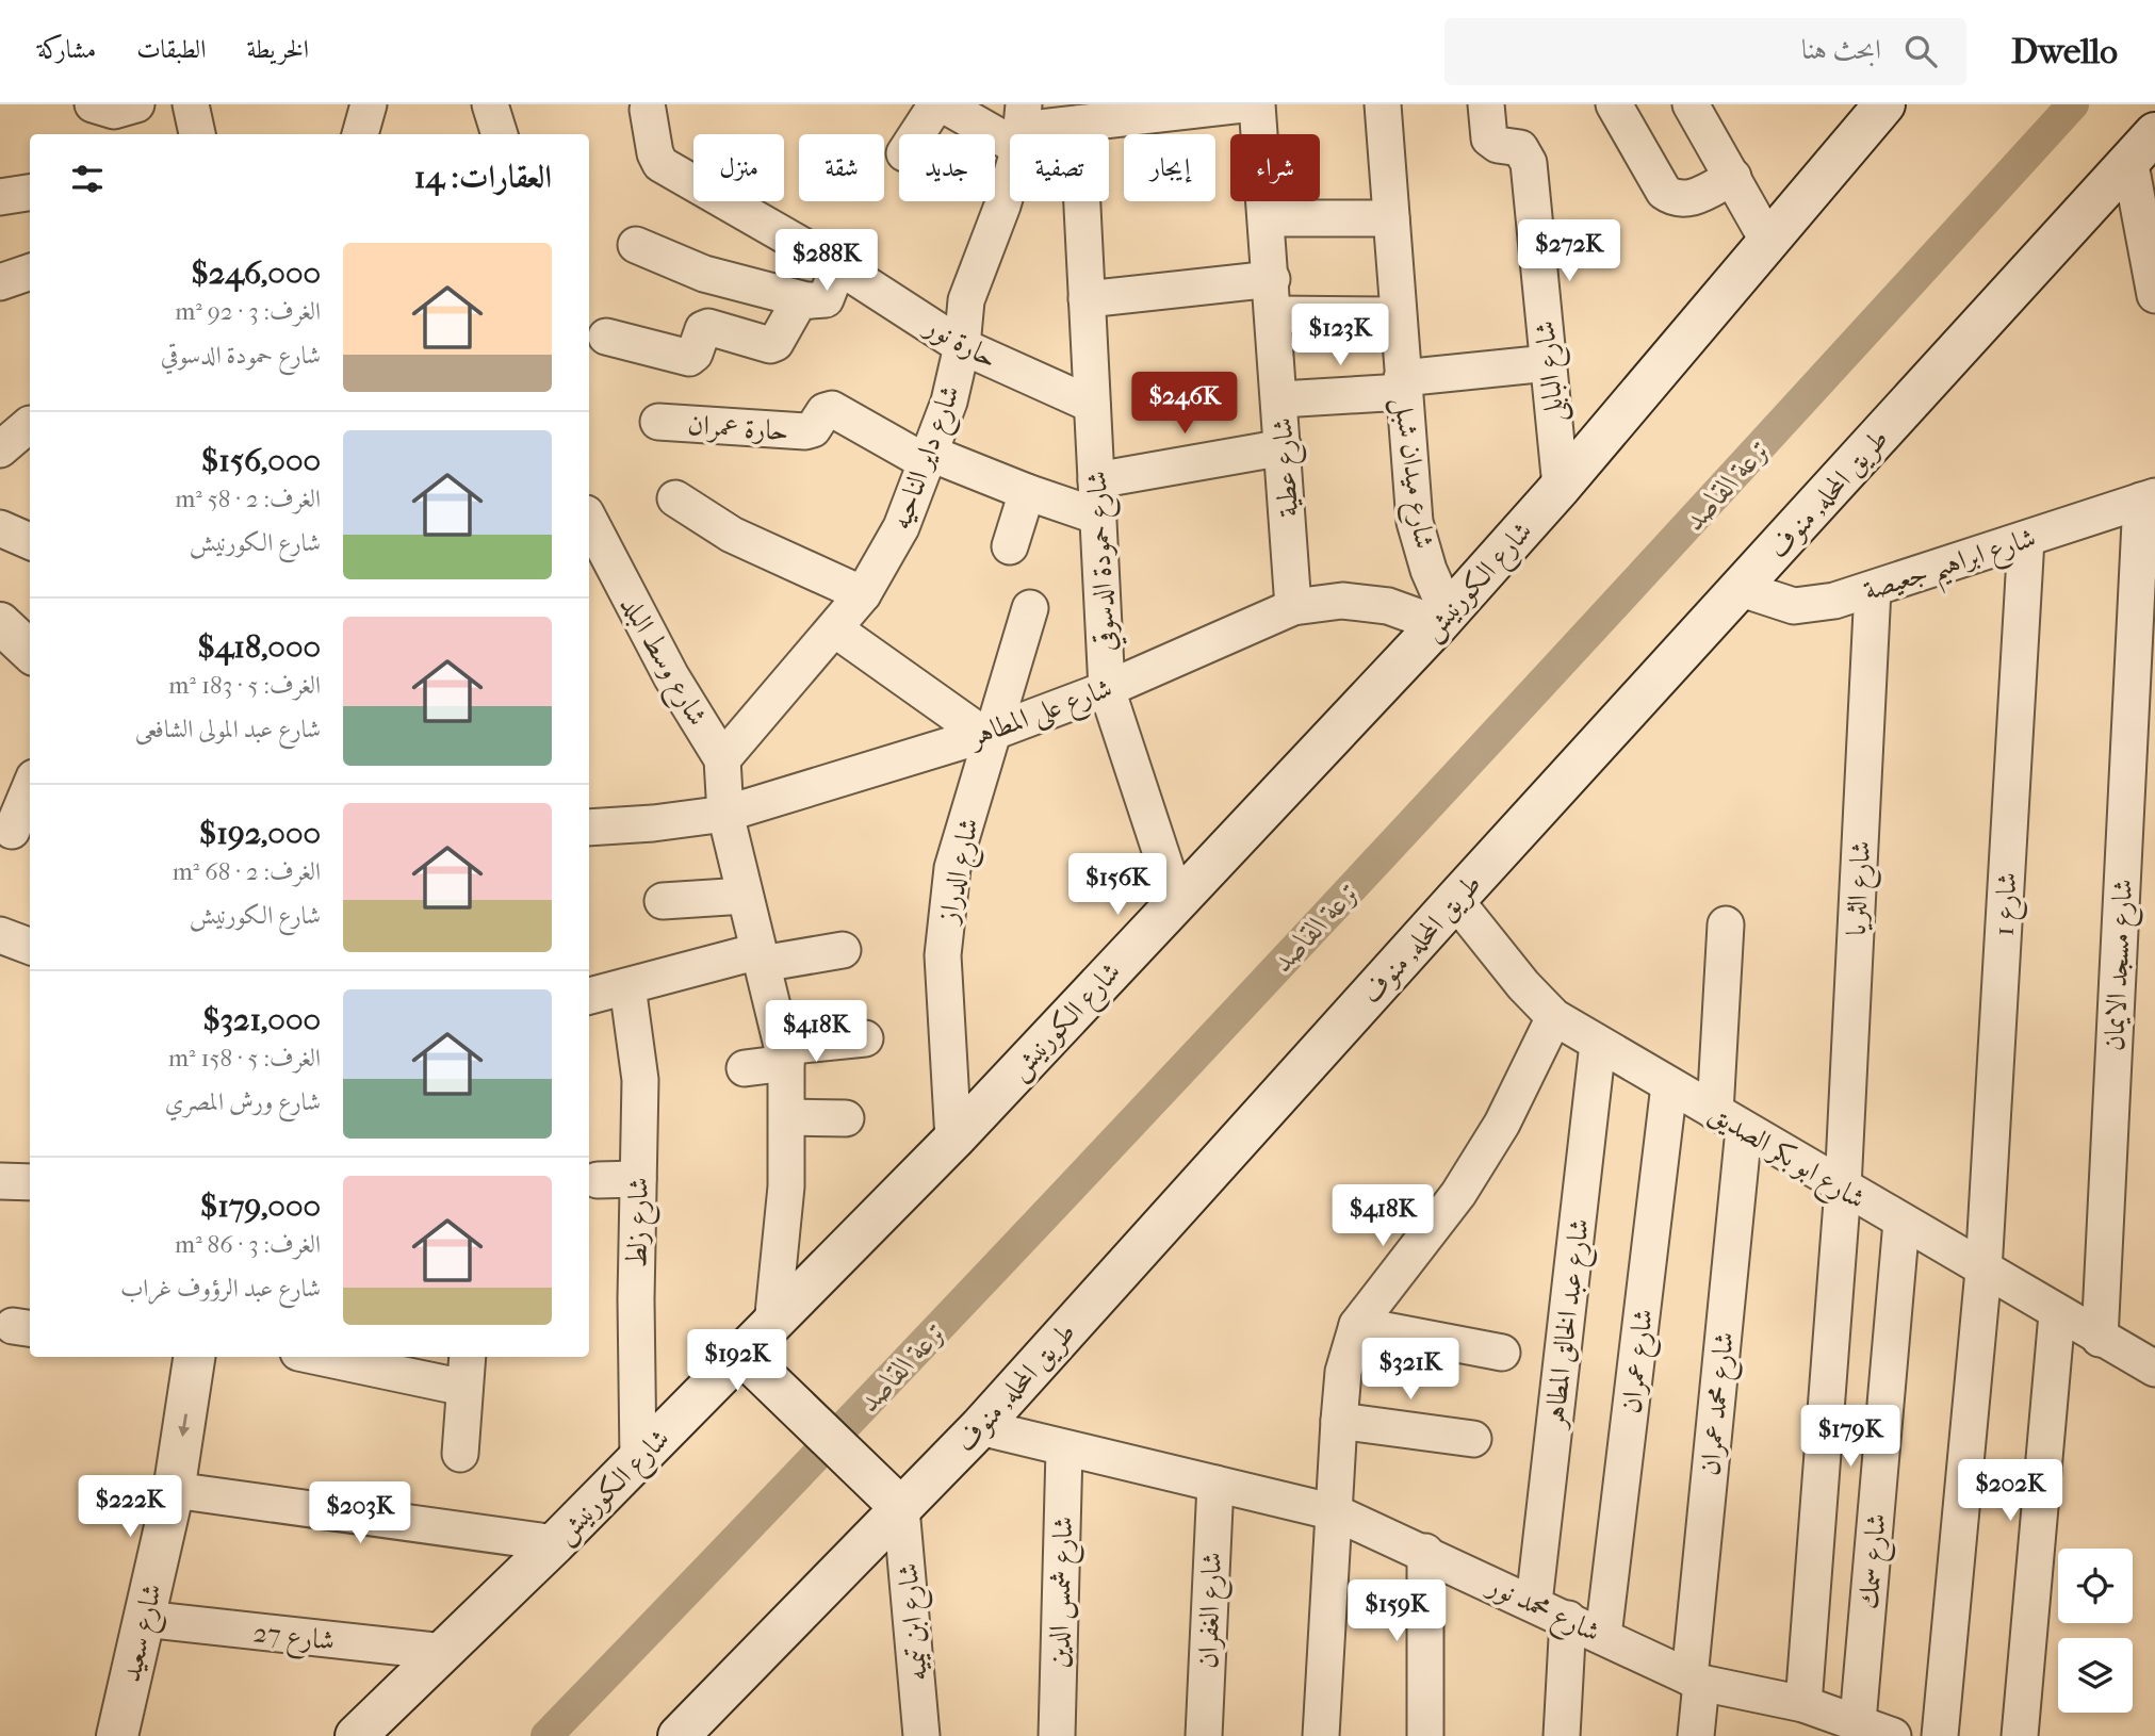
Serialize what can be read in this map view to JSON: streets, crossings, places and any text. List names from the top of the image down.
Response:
{
  "streets": {
    "main road": ["طريق المحله, منوف", "شارع الكورنيش", "شارع سعيد"],
    "street": [
      "حارة نور",
      "شارع البابلى",
      "حارة عمران",
      "شارع داير الناحيه",
      "شارع عطية",
      "شارع ميدان شبل",
      "شارع حمودة الدسوقي",
      "شارع ابراهيم جعيصة",
      "شارع وسط البلد",
      "شارع على المطاهر",
      "شارع الدراز",
      "شارع الثريا",
      "شارع 1",
      "شارع مسجد الايمان",
      "شارع ابو بكر الصديق",
      "شارع زلط",
      "شارع عبد الخالق المطاهر",
      "شارع عمران",
      "شارع محمد عمران",
      "شارع سمك",
      "شارع شمس الدين",
      "شارع محمد نور",
      "شارع الغفران",
      "شارع ابن تيميه",
      "شارع 27"
    ]
  },
  "crossings": [
    ["حارة نور", "شارع داير الناحيه"],
    ["حارة نور", "شارع حمودة الدسوقي"],
    ["شارع البابلى", "شارع الكورنيش"],
    ["حارة عمران", "شارع داير الناحيه"],
    ["شارع داير الناحيه", "شارع وسط البلد"],
    ["شارع عطية", "شارع على المطاهر"],
    ["شارع ميدان شبل", "شارع الكورنيش"],
    ["شارع ميدان شبل", "شارع على المطاهر"],
    ["طريق المحله, منوف", "شارع ابراهيم جعيصة"],
    ["طريق المحله, منوف", "شارع ابو بكر الصديق"],
    ["طريق المحله, منوف", "شارع محمد نور"],
    ["طريق المحله, منوف", "شارع ابن تيميه"],
    ["شارع حمودة الدسوقي", "شارع الكورنيش"],
    ["شارع حمودة الدسوقي", "شارع على المطاهر"],
    ["شارع ابراهيم جعيصة", "شارع الثريا"],
    ["شارع ابراهيم جعيصة", "شارع 1"],
    ["شارع ابراهيم جعيصة", "شارع مسجد الايمان"],
    ["شارع الكورنيش", "شارع وسط البلد"],
    ["شارع الكورنيش", "شارع على المطاهر"],
    ["شارع الكورنيش", "شارع الدراز"],
    ["شارع الكورنيش", "شارع زلط"],
    ["شارع الكورنيش", "شارع 27"],
    ["شارع وسط البلد", "شارع على المطاهر"],
    ["شارع على المطاهر", "شارع الدراز"],
    ["شارع الثريا", "شارع ابو بكر الصديق"],
    ["شارع الثريا", "شارع محمد نور"],
    ["شارع 1", "شارع ابو بكر الصديق"],
    ["شارع مسجد الايمان", "شارع ابو بكر الصديق"],
    ["شارع ابو بكر الصديق", "شارع عبد الخالق المطاهر"],
    ["شارع ابو بكر الصديق", "شارع عمران"],
    ["شارع ابو بكر الصديق", "شارع محمد عمران"],
    ["شارع ابو بكر الصديق", "شارع سمك"],
    ["شارع عبد الخالق المطاهر", "شارع محمد نور"],
    ["شارع عمران", "شارع محمد نور"],
    ["شارع محمد عمران", "شارع محمد نور"],
    ["شارع سمك", "شارع محمد نور"],
    ["شارع شمس الدين", "شارع محمد نور"],
    ["شارع محمد نور", "شارع الغفران"],
    ["شارع سعيد", "شارع 27"]
  ],
  "water": ["ترعة القاصد"],
  "page": {
    "header": "Dwello",
    "search": "ابحث هنا",
    "nav": ["الخريطة", "الطبقات", "مشاركة"],
    "chip": [
      "شراء",
      "إيجار",
      "تصفية",
      "جديد",
      "شقة",
      "منزل"
    ],
    "heading": "العقارات: 14",
    "price": [
      "$272K",
      "$288K",
      "$123K",
      "$246K",
      "$156K",
      "$418K",
      "$418K",
      "$192K",
      "$321K",
      "$179K",
      "$202K",
      "$222K",
      "$203K",
      "$159K"
    ],
    "list": [
      {
        "name": "$246,000",
        "note": "الغرف: 3 · 92 m² · شارع حمودة الدسوقي"
      },
      {
        "name": "$156,000",
        "note": "الغرف: 2 · 58 m² · شارع الكورنيش"
      },
      {
        "name": "$418,000",
        "note": "الغرف: 5 · 183 m² · شارع عبد المولى الشافعى"
      },
      {
        "name": "$192,000",
        "note": "الغرف: 2 · 68 m² · شارع الكورنيش"
      },
      {
        "name": "$321,000",
        "note": "الغرف: 5 · 158 m² · شارع ورش المصري"
      },
      {
        "name": "$179,000",
        "note": "الغرف: 3 · 86 m² · شارع عبد الرؤوف غراب"
      }
    ]
  }
}
